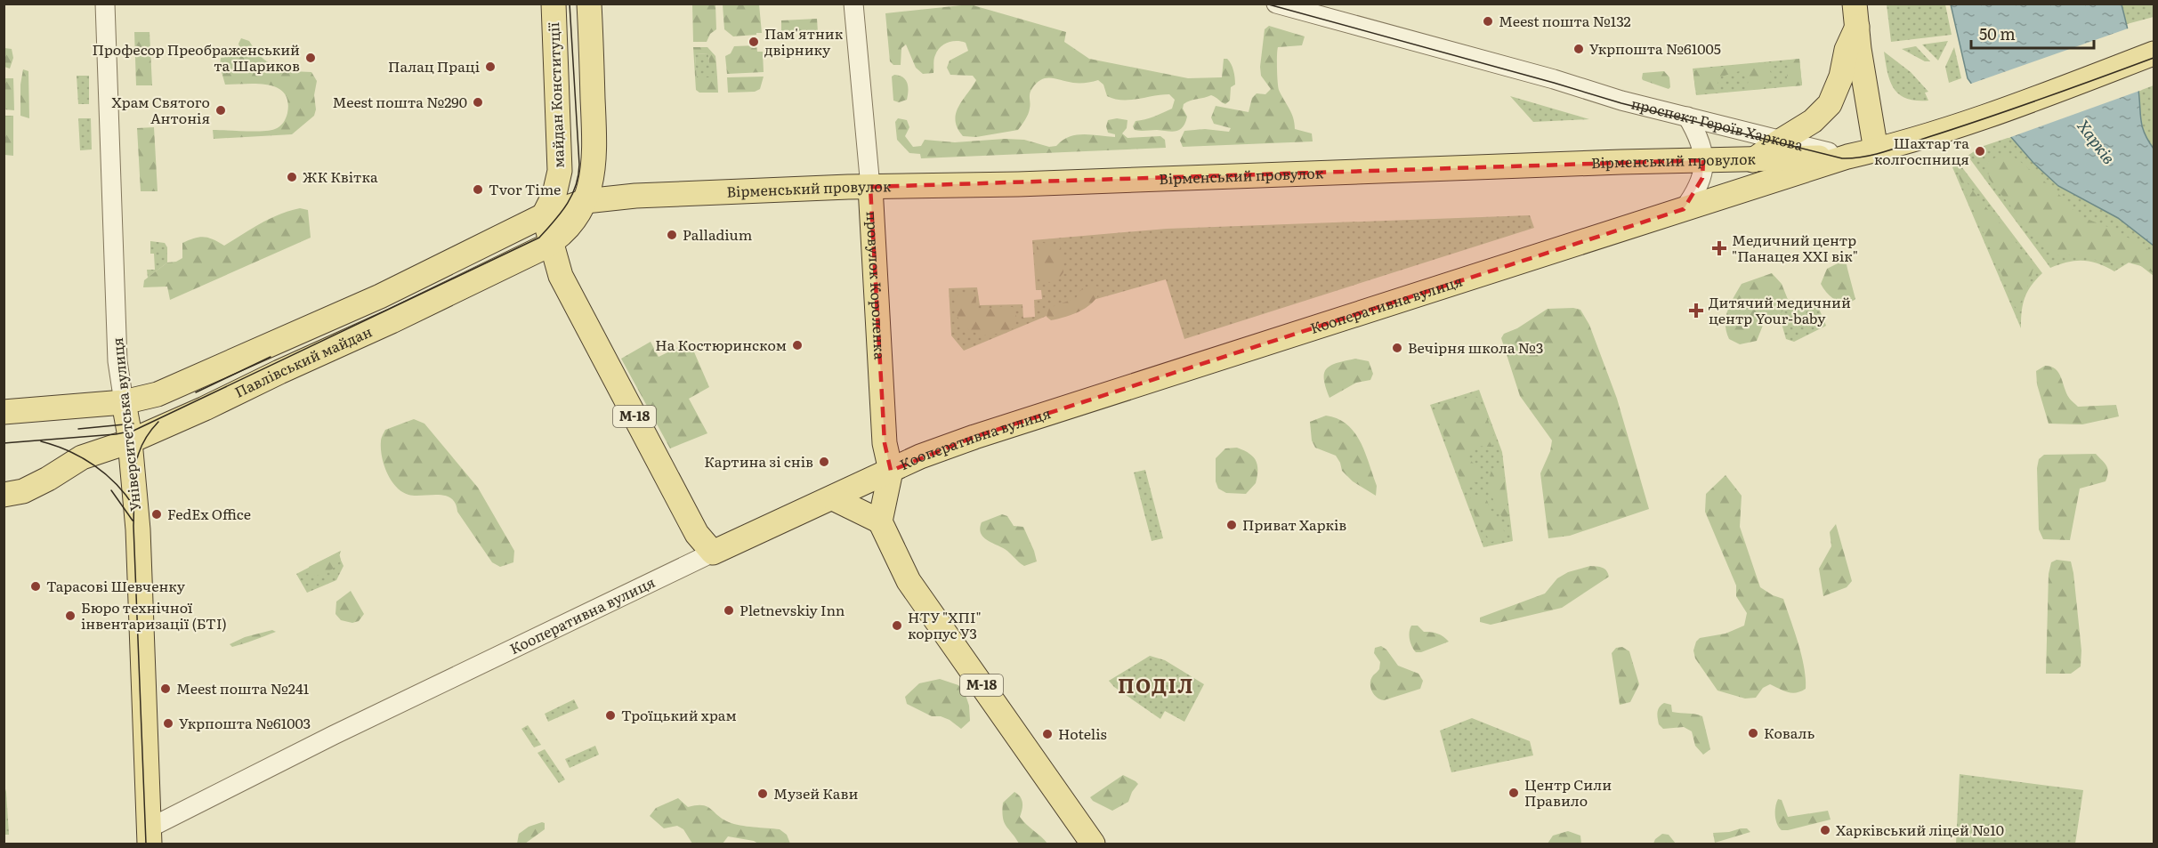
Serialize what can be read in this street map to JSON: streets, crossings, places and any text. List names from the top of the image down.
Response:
{
  "streets": {
    "main road": [
      "майдан Конституції",
      "проспект Героїв Харкова",
      "Вірменський провулок",
      "провулок Короленка",
      "Кооперативна вулиця",
      "Павлівський майдан",
      "М-18",
      "Університетська вулиця"
    ]
  },
  "crossings": [
    ["майдан Конституції", "Павлівський майдан"],
    ["проспект Героїв Харкова", "Вірменський провулок"],
    ["проспект Героїв Харкова", "Кооперативна вулиця"],
    ["Вірменський провулок", "провулок Короленка"],
    ["Вірменський провулок", "Кооперативна вулиця"],
    ["Вірменський провулок", "Павлівський майдан"],
    ["провулок Короленка", "Кооперативна вулиця"],
    ["Кооперативна вулиця", "М-18"],
    ["Кооперативна вулиця", "Університетська вулиця"],
    ["Павлівський майдан", "М-18"],
    ["Павлівський майдан", "Університетська вулиця"]
  ],
  "districts": ["ПОДІЛ"],
  "water": ["Харків"],
  "places": {
    "other": [
      "Meest пошта №132",
      "Пам'ятник двірнику",
      "Укрпошта №61005",
      "Професор Преображенський та Шариков",
      "Палац Праці",
      "Meest пошта №290",
      "Храм Святого Антонія",
      "Шахтар та колгоспниця",
      "ЖК Квітка",
      "Tvor Time",
      "Palladium",
      "На Костюринском",
      "Вечірня школа №3",
      "Картина зі снів",
      "FedEx Office",
      "Приват Харків",
      "Тарасові Шевченку",
      "Pletnevskiy Inn",
      "Бюро технічної інвентаризації (БТІ)",
      "НТУ \"ХПІ\" корпус У3",
      "Meest пошта №241",
      "Троїцький храм",
      "Укрпошта №61003",
      "Коваль",
      "Hotelis",
      "Центр Сили Правило",
      "Музей Кави",
      "Харківський ліцей №10"
    ],
    "health": ["Медичний центр \"Панацея XXI вік\"", "Дитячий медичний центр Your-baby"]
  },
  "scale_bar": "50 m"
}
